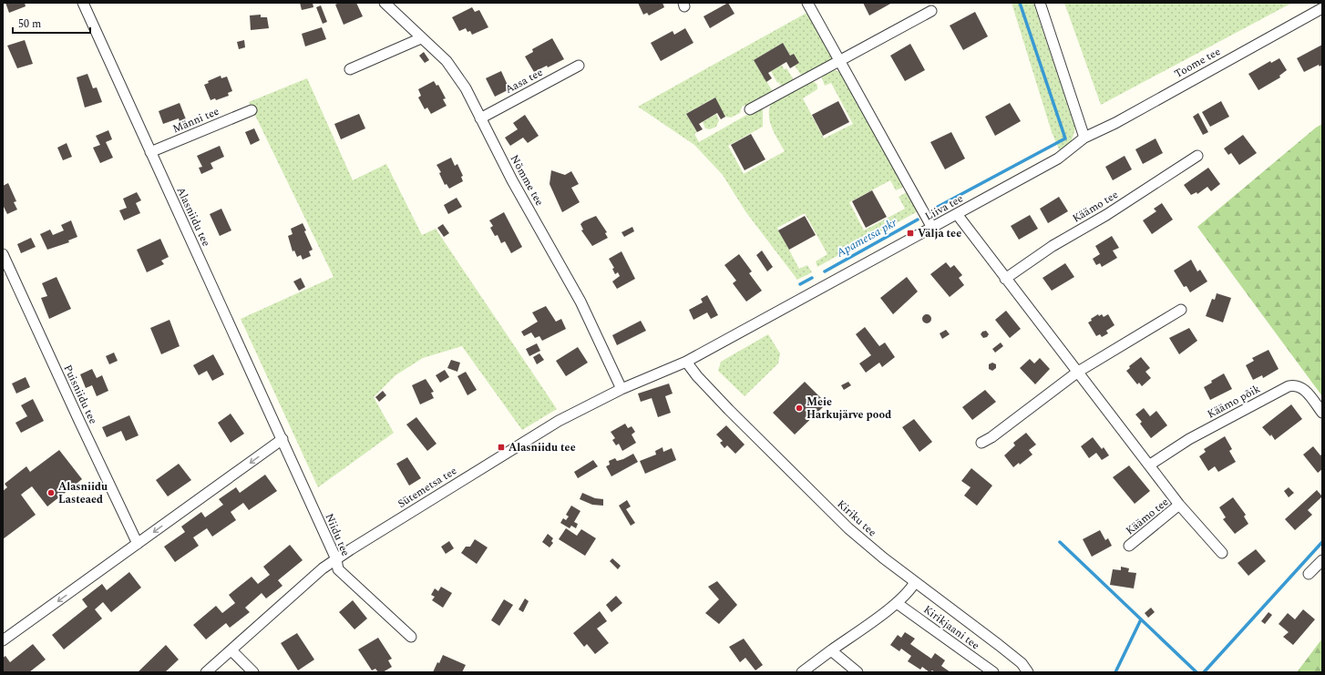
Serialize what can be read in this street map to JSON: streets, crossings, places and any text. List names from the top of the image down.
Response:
{
  "streets": {
    "street": [
      "Toome tee",
      "Aasa tee",
      "Männi tee",
      "Nõmme tee",
      "Käämo tee",
      "Liiva tee",
      "Alasniidu tee",
      "Puisniidu tee",
      "Käämo põik",
      "Sütemetsa tee",
      "Kiriku tee",
      "Niidu tee",
      "Kirikjaani tee"
    ]
  },
  "crossings": [
    ["Toome tee", "Liiva tee"],
    ["Aasa tee", "Nõmme tee"],
    ["Männi tee", "Alasniidu tee"],
    ["Nõmme tee", "Sütemetsa tee"],
    ["Käämo tee", "Liiva tee"],
    ["Käämo tee", "Käämo põik"],
    ["Liiva tee", "Sütemetsa tee"],
    ["Liiva tee", "Kiriku tee"],
    ["Alasniidu tee", "Niidu tee"],
    ["Sütemetsa tee", "Kiriku tee"],
    ["Sütemetsa tee", "Niidu tee"]
  ],
  "water": ["Apametsa pkr"],
  "places": {
    "transit": ["Välja tee", "Alasniidu tee"],
    "other": ["Meie Harkujärve pood", "Alasniidu Lasteaed"]
  },
  "scale_bar": "50 m"
}
